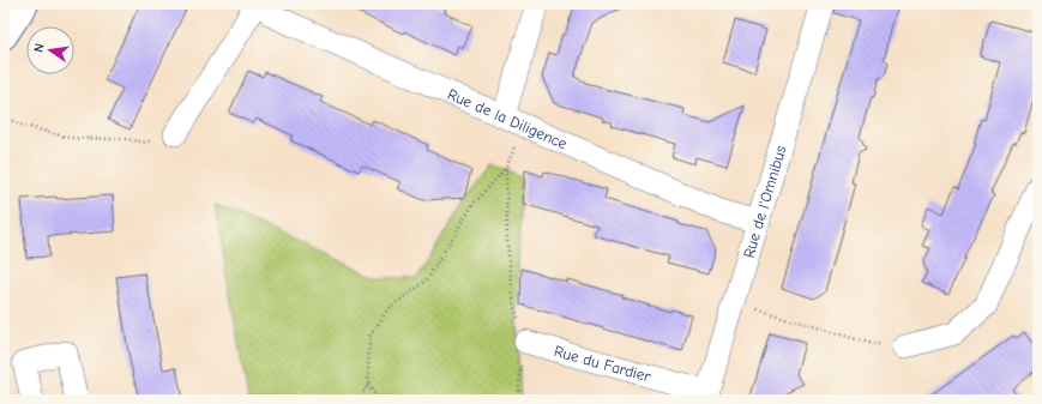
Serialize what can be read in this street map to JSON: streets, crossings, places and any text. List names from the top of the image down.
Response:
{
  "streets": {
    "street": ["Rue de la Diligence", "Rue de l'Omnibus", "Rue du Fardier"]
  },
  "crossings": [
    ["Rue de la Diligence", "Rue de l'Omnibus"],
    ["Rue de l'Omnibus", "Rue du Fardier"]
  ],
  "north": "left"
}
